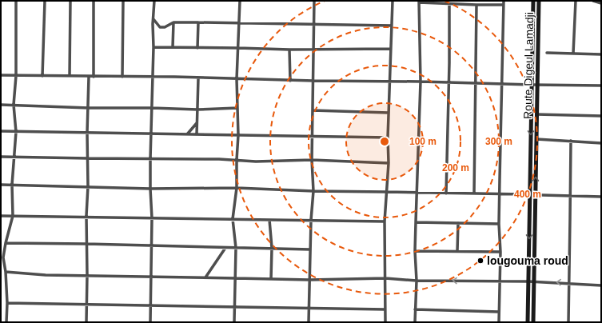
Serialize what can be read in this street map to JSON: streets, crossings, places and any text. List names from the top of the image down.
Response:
{
  "streets": {
    "main road": ["Route Digeul Lamadji"]
  },
  "places": ["lougouma roud"],
  "rings": [
    "100 m",
    "300 m",
    "200 m",
    "400 m"
  ]
}
